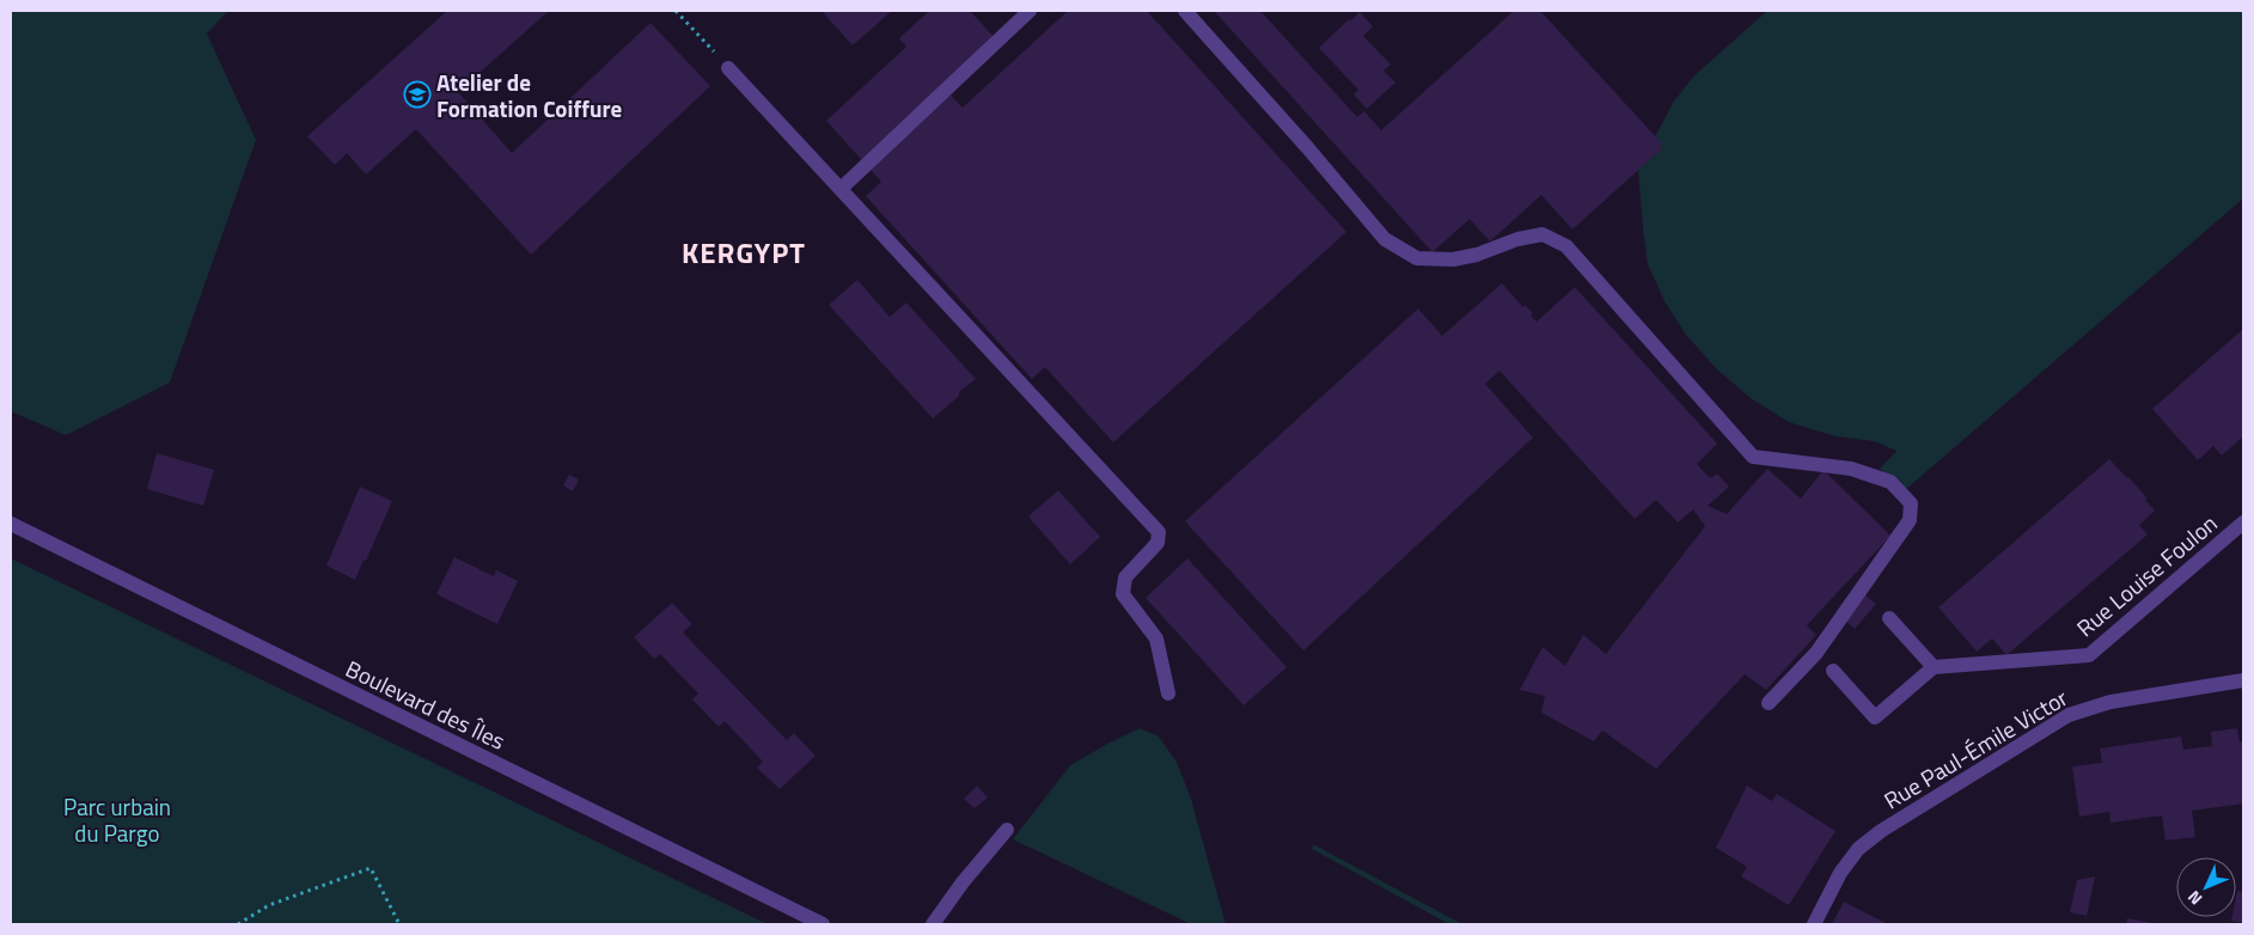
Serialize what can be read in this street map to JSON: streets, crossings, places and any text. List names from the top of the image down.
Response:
{
  "streets": {
    "street": ["Rue Louise Foulon", "Boulevard des Îles", "Rue Paul-Émile Victor"]
  },
  "districts": ["KERGYPT"],
  "parks": ["Parc urbain du Pargo"],
  "places": {
    "school or university": ["Atelier de Formation Coiffure"]
  },
  "north": "bottom left"
}
